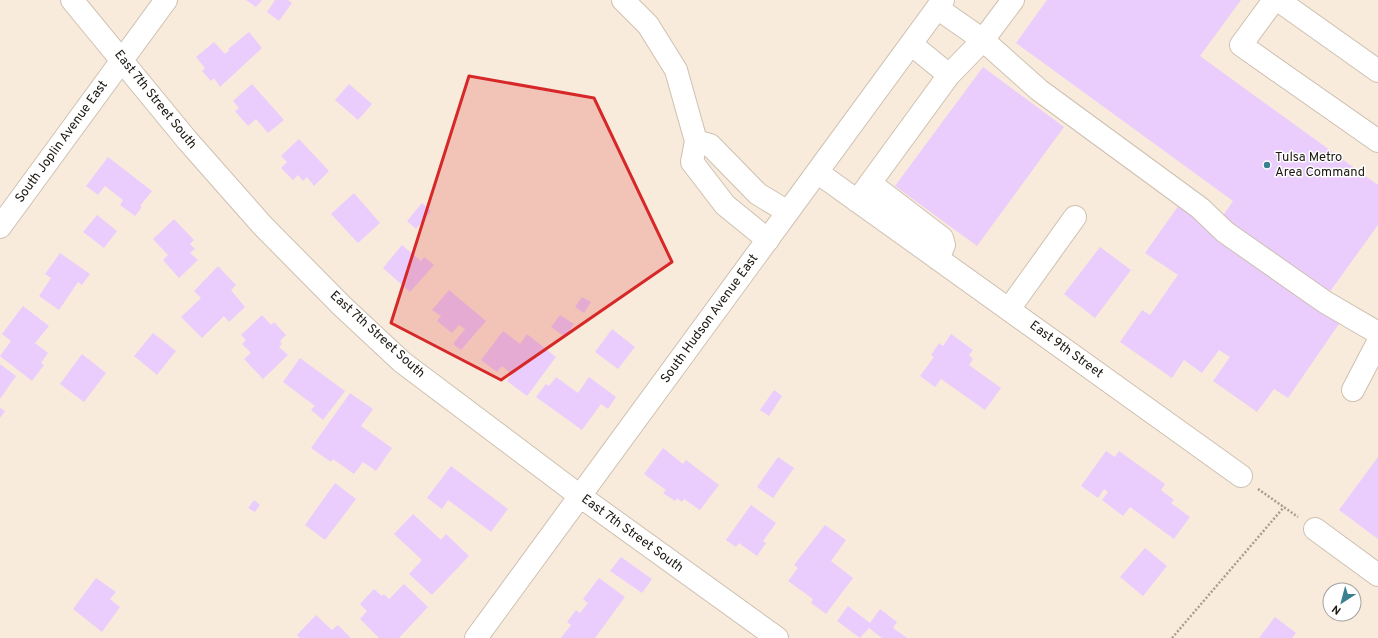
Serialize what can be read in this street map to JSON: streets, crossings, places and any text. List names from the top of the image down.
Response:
{
  "streets": {
    "street": [
      "East 7th Street South",
      "South Joplin Avenue East",
      "South Hudson Avenue East",
      "East 9th Street"
    ]
  },
  "crossings": [
    ["East 7th Street South", "South Joplin Avenue East"],
    ["East 7th Street South", "South Hudson Avenue East"],
    ["South Hudson Avenue East", "East 9th Street"]
  ],
  "places": ["Tulsa Metro Area Command"],
  "north": "bottom left"
}
